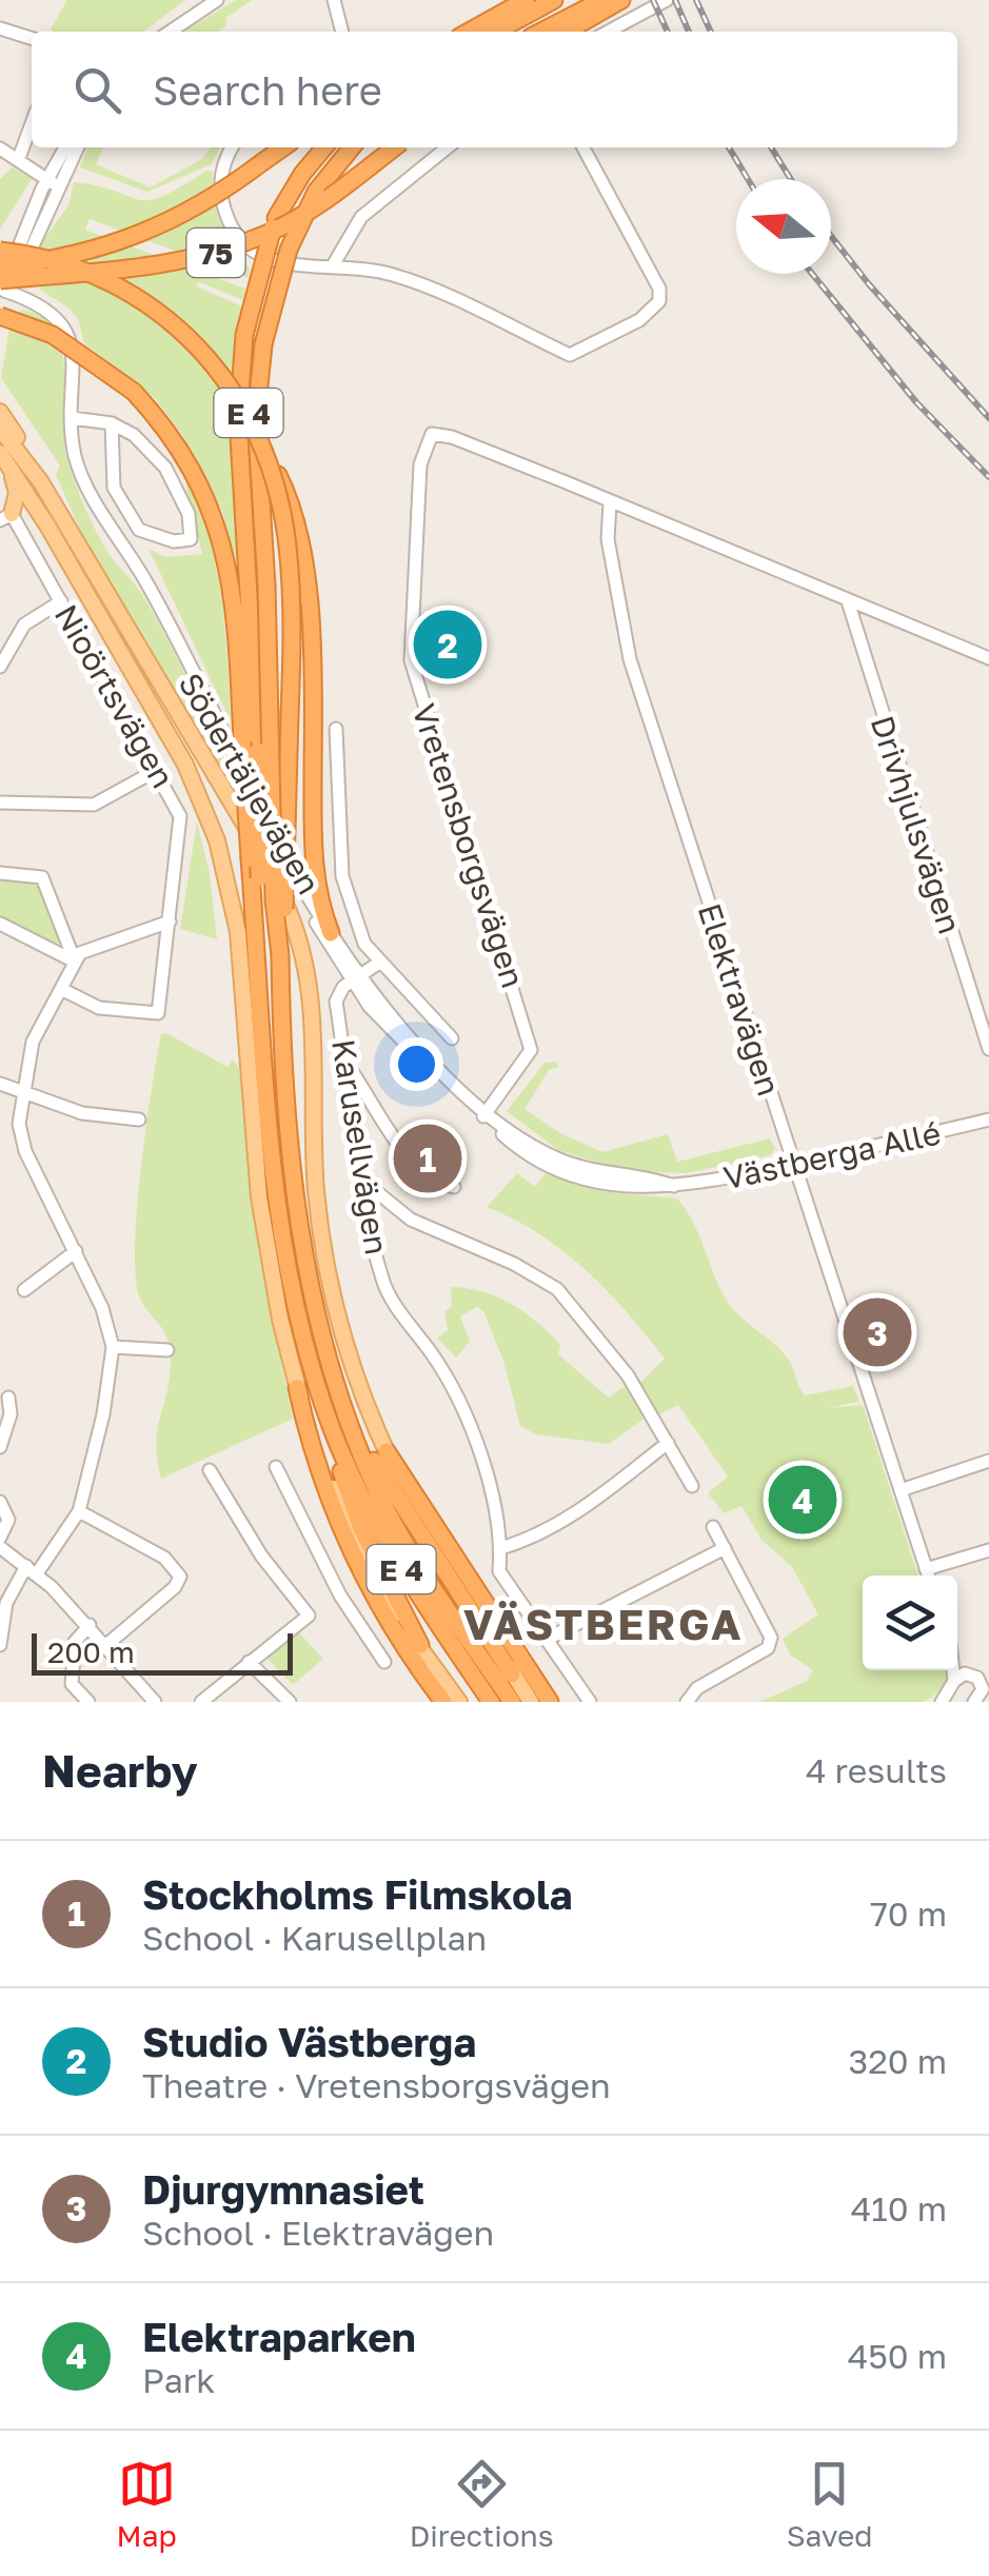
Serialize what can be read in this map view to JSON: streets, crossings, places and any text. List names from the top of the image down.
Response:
{
  "streets": {
    "highway": ["75", "E 4"],
    "main road": ["Södertäljevägen"],
    "street": [
      "Nioörtsvägen",
      "Drivhjulsvägen",
      "Vretensborgsvägen",
      "Elektravägen",
      "Karusellvägen",
      "Västberga Allé"
    ]
  },
  "crossings": [
    ["75", "E 4"],
    ["75", "Västberga Allé"],
    ["E 4", "Södertäljevägen"],
    ["Vretensborgsvägen", "Elektravägen"],
    ["Vretensborgsvägen", "Västberga Allé"],
    ["Elektravägen", "Västberga Allé"],
    ["Karusellvägen", "Västberga Allé"]
  ],
  "districts": ["VÄSTBERGA"],
  "scale_bar": "200 m",
  "north": "left",
  "page": {
    "search": "Search here",
    "pins": [
      "2",
      "1",
      "3",
      "4"
    ],
    "scale": "200 m",
    "heading": ["Nearby", "4 results"],
    "list": [
      {
        "mark": "1",
        "name": "Stockholms Filmskola",
        "note": "School · Karusellplan",
        "value": "70 m"
      },
      {
        "mark": "2",
        "name": "Studio Västberga",
        "note": "Theatre · Vretensborgsvägen",
        "value": "320 m"
      },
      {
        "mark": "3",
        "name": "Djurgymnasiet",
        "note": "School · Elektravägen",
        "value": "410 m"
      },
      {
        "mark": "4",
        "name": "Elektraparken",
        "note": "Park",
        "value": "450 m"
      }
    ],
    "nav": ["Map", "Directions", "Saved"]
  }
}
